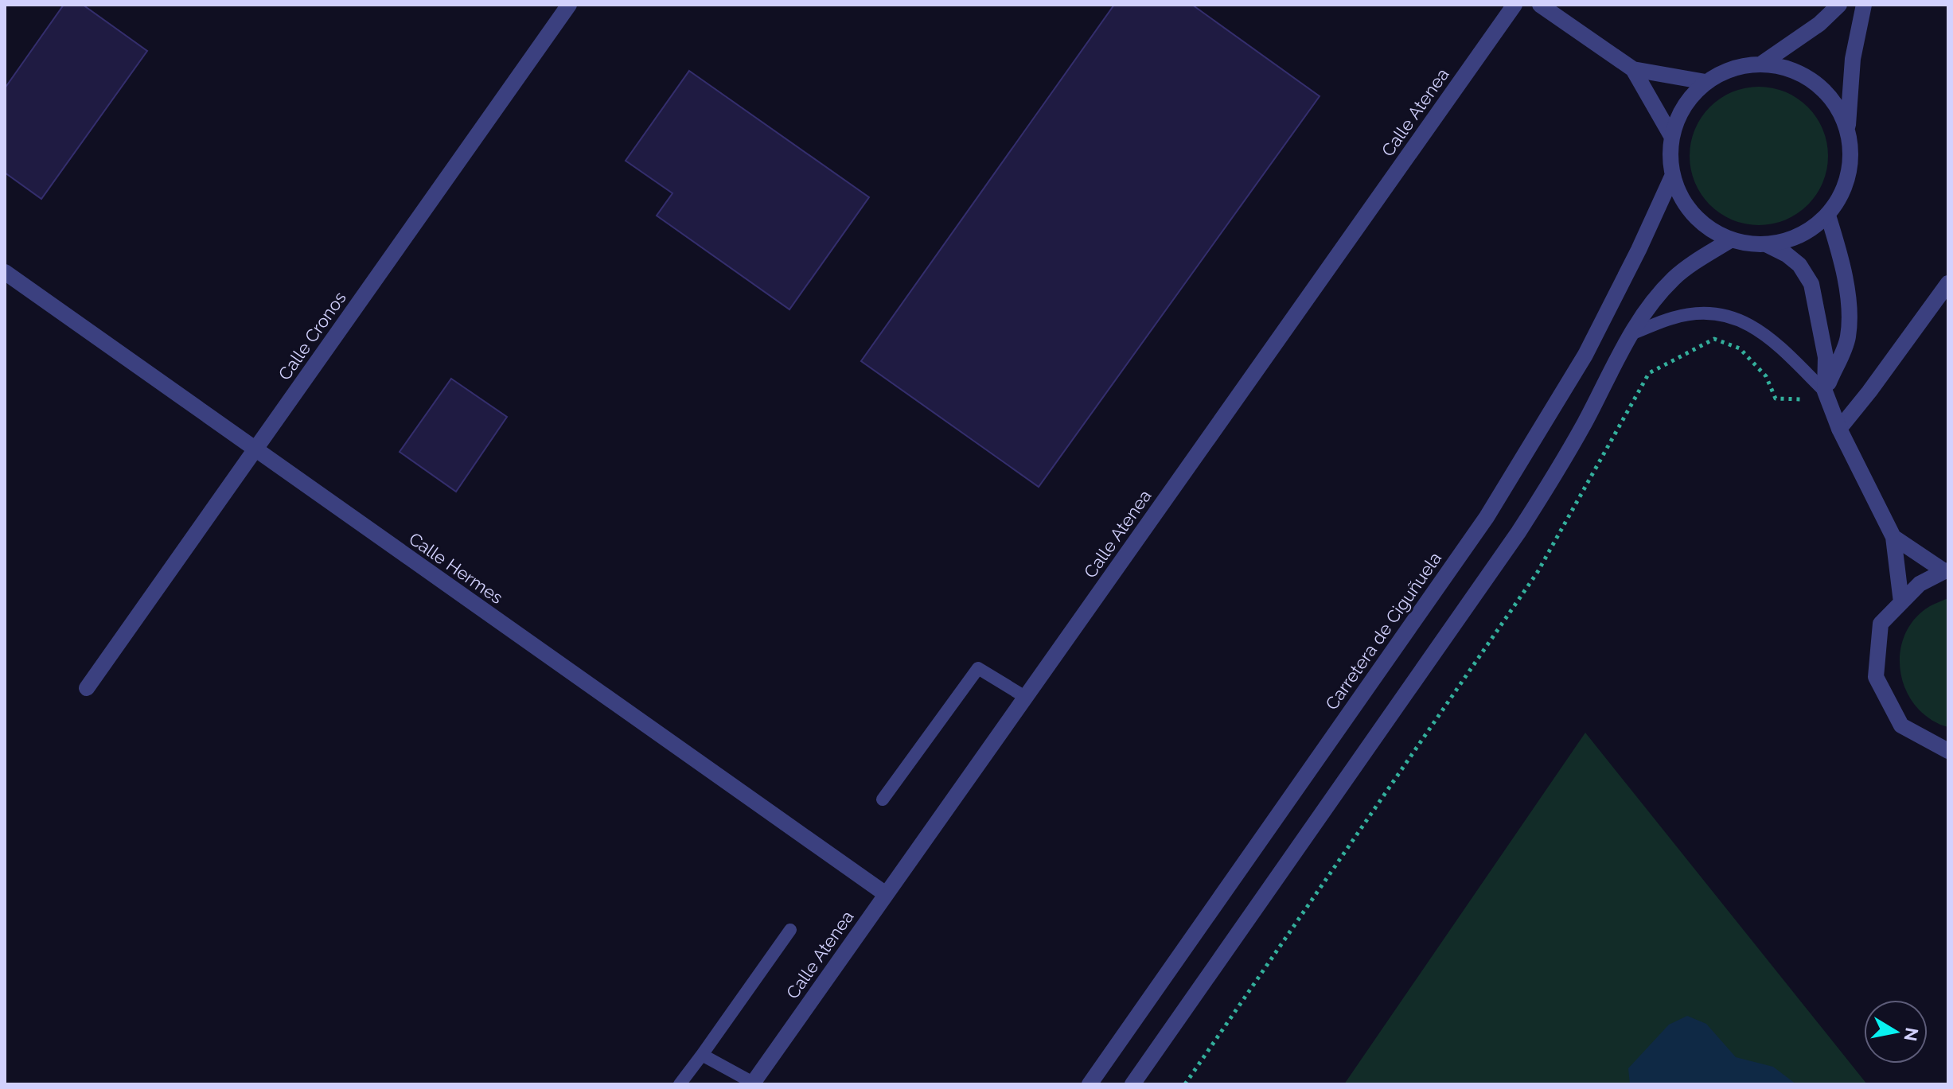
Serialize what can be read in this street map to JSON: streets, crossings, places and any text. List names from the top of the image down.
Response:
{
  "streets": {
    "street": [
      "Calle Atenea",
      "Calle Cronos",
      "Calle Hermes",
      "Carretera de Ciguñuela"
    ]
  },
  "crossings": [
    ["Calle Atenea", "Calle Hermes"],
    ["Calle Cronos", "Calle Hermes"]
  ],
  "north": "right"
}
